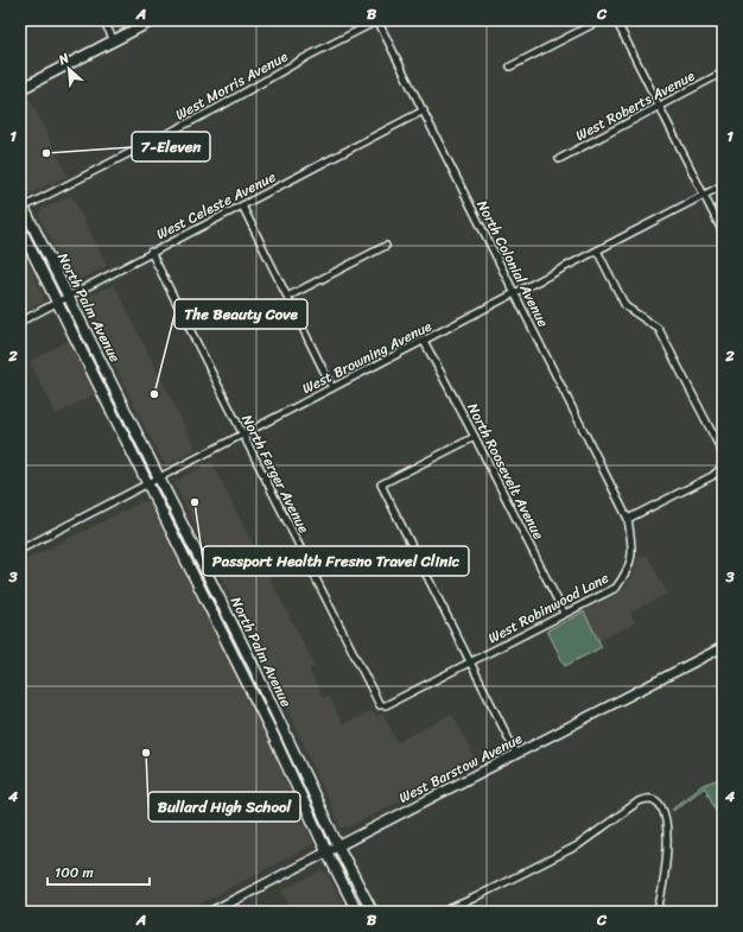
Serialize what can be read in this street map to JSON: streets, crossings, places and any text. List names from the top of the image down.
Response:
{
  "streets": {
    "main road": ["North Palm Avenue"],
    "street": [
      "West Morris Avenue",
      "West Roberts Avenue",
      "West Celeste Avenue",
      "North Colonial Avenue",
      "West Browning Avenue",
      "North Roosevelt Avenue",
      "North Ferger Avenue",
      "West Robinwood Lane",
      "West Barstow Avenue"
    ]
  },
  "crossings": [
    ["West Morris Avenue", "North Colonial Avenue"],
    ["West Morris Avenue", "North Palm Avenue"],
    ["West Celeste Avenue", "North Colonial Avenue"],
    ["West Celeste Avenue", "North Palm Avenue"],
    ["West Celeste Avenue", "North Ferger Avenue"],
    ["North Colonial Avenue", "West Browning Avenue"],
    ["North Colonial Avenue", "West Robinwood Lane"],
    ["North Palm Avenue", "West Browning Avenue"],
    ["North Palm Avenue", "West Barstow Avenue"],
    ["West Browning Avenue", "North Roosevelt Avenue"],
    ["West Browning Avenue", "North Ferger Avenue"],
    ["North Roosevelt Avenue", "West Robinwood Lane"],
    ["North Ferger Avenue", "West Robinwood Lane"]
  ],
  "places": [
    "7-Eleven",
    "The Beauty Cove",
    "Passport Health Fresno Travel Clinic",
    "Bullard High School"
  ],
  "scale_bar": "100 m",
  "north": "top left",
  "grid": {
    "columns": ["A", "B", "C"],
    "rows": [
      "1",
      "2",
      "3",
      "4"
    ]
  }
}
